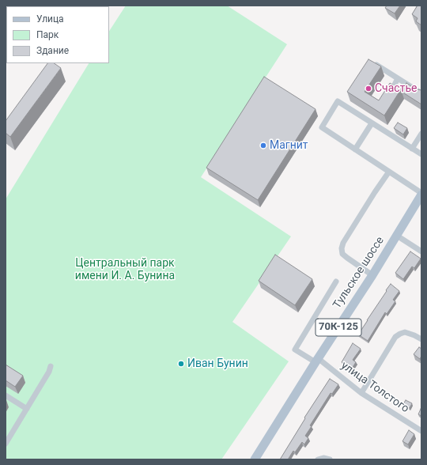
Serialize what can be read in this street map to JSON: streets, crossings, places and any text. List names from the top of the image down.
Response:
{
  "streets": {
    "main road": ["Тульское шоссе", "70К-125"],
    "street": ["улица Толстого"]
  },
  "crossings": [
    ["Тульское шоссе", "улица Толстого"]
  ],
  "parks": ["Центральный парк имени И. А. Бунина"],
  "places": ["Счастье", "Магнит", "Иван Бунин"],
  "legend": ["Улица", "Парк", "Здание"]
}
